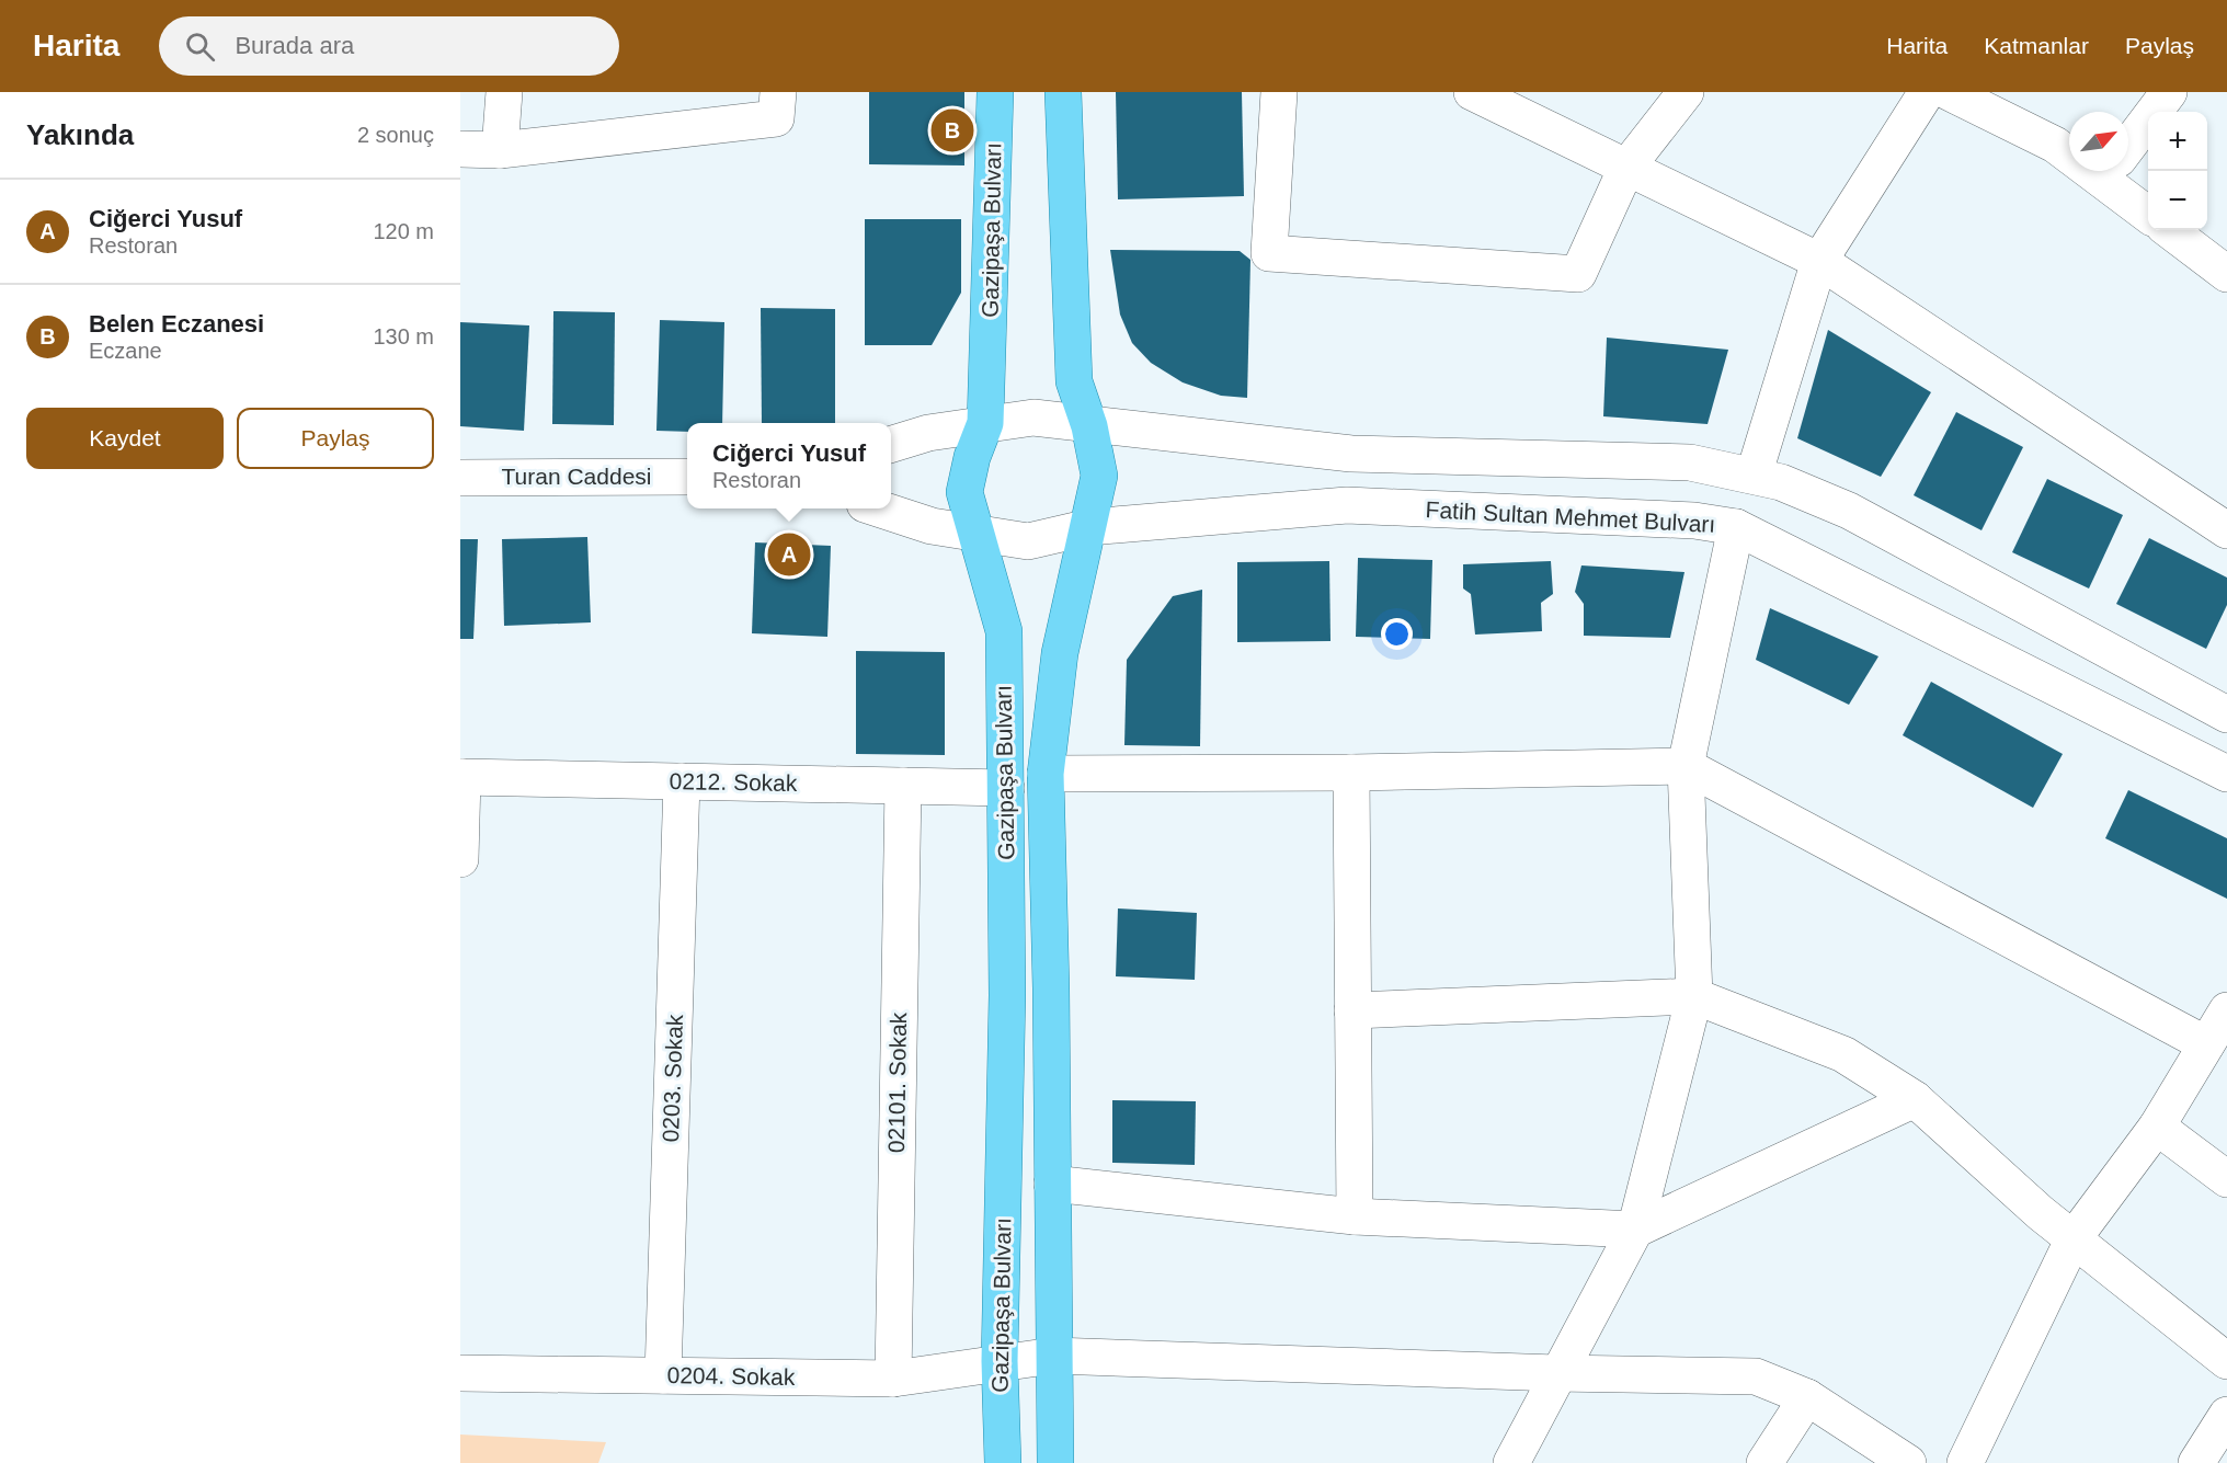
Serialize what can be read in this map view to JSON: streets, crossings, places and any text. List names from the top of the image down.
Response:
{
  "streets": {
    "main road": ["Gazipaşa Bulvarı"],
    "street": [
      "Turan Caddesi",
      "Fatih Sultan Mehmet Bulvarı",
      "0212. Sokak",
      "0203. Sokak",
      "02101. Sokak",
      "0204. Sokak"
    ]
  },
  "crossings": [
    ["Gazipaşa Bulvarı", "Fatih Sultan Mehmet Bulvarı"],
    ["Gazipaşa Bulvarı", "0212. Sokak"],
    ["Gazipaşa Bulvarı", "0204. Sokak"],
    ["0212. Sokak", "0203. Sokak"],
    ["0212. Sokak", "02101. Sokak"],
    ["0203. Sokak", "0204. Sokak"],
    ["02101. Sokak", "0204. Sokak"]
  ],
  "north": "top right",
  "page": {
    "header": "Harita",
    "search": "Burada ara",
    "nav": ["Harita", "Katmanlar", "Paylaş"],
    "heading": ["Yakında", "2 sonuç"],
    "pins": ["B", "A"],
    "map_buttons": ["+", "−"],
    "list": [
      {
        "mark": "A",
        "name": "Ciğerci Yusuf",
        "note": "Restoran",
        "value": "120 m"
      },
      {
        "mark": "B",
        "name": "Belen Eczanesi",
        "note": "Eczane",
        "value": "130 m"
      }
    ],
    "buttons": ["Kaydet", "Paylaş"],
    "popup": ["Ciğerci Yusuf", "Restoran"]
  }
}
